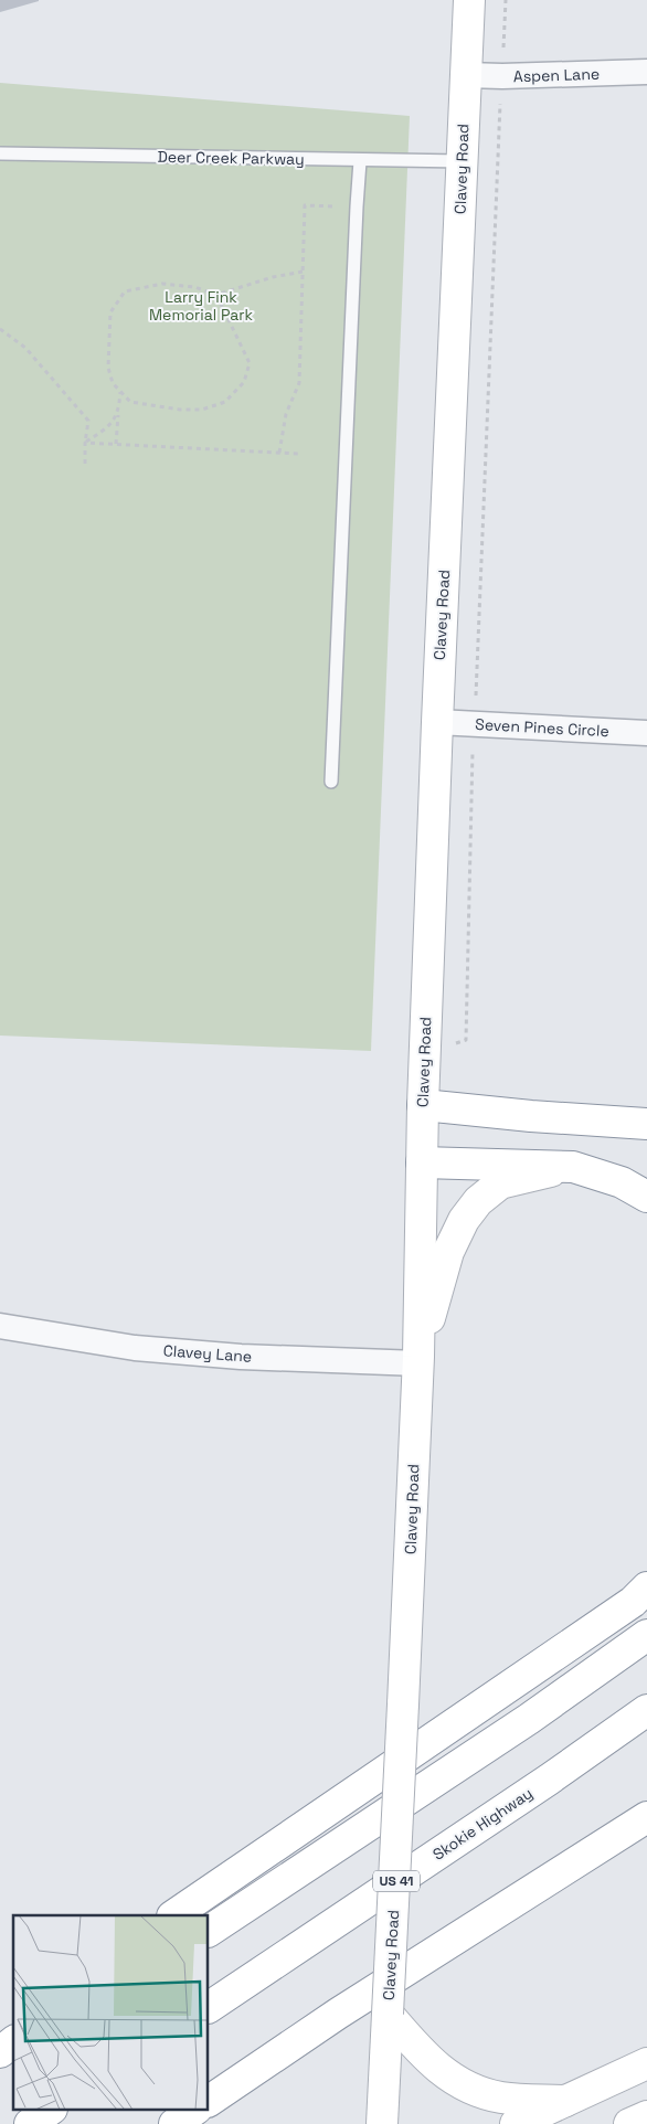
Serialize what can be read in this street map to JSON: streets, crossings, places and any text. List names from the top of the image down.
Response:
{
  "streets": {
    "main road": ["Clavey Road", "Skokie Highway", "US 41"],
    "street": ["Aspen Lane", "Seven Pines Circle", "Clavey Lane"],
    "lane": ["Deer Creek Parkway"]
  },
  "crossings": [
    ["Aspen Lane", "Clavey Road"],
    ["Deer Creek Parkway", "Clavey Road"],
    ["Clavey Road", "Seven Pines Circle"],
    ["Clavey Road", "Clavey Lane"]
  ],
  "parks": ["Larry Fink Memorial Park"]
}
